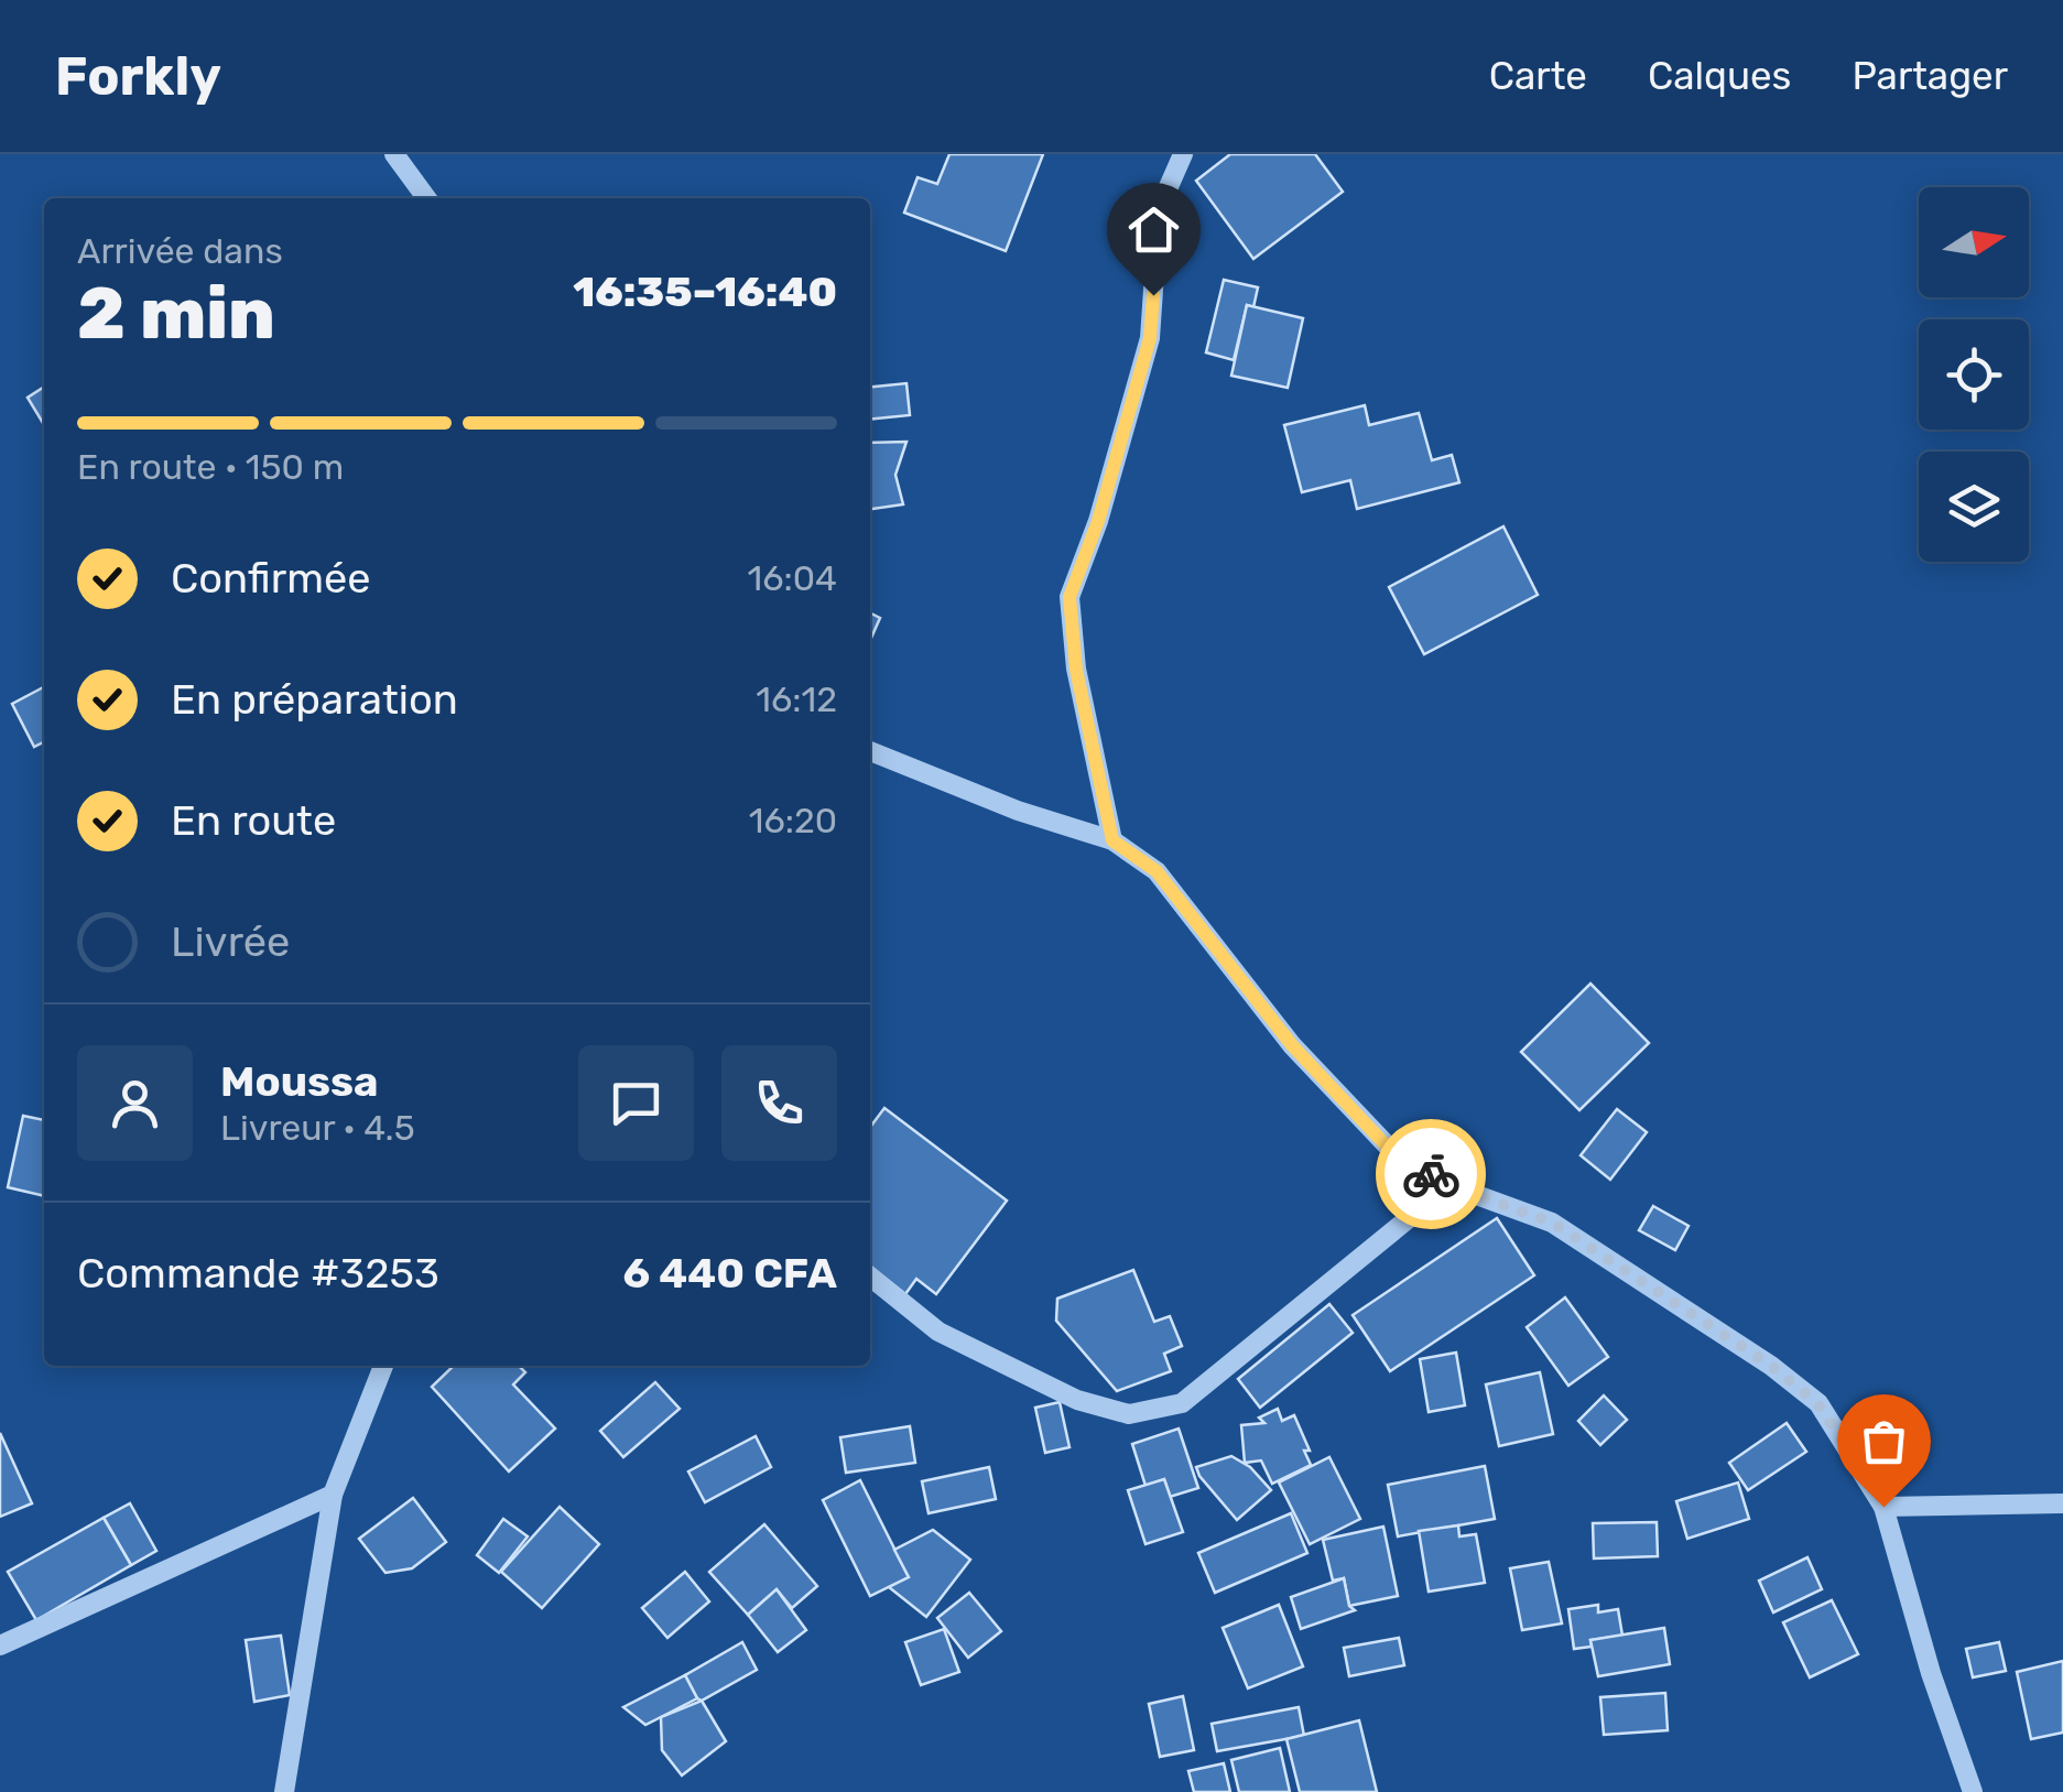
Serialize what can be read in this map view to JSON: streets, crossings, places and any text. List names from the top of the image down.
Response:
{
  "north": "right",
  "page": {
    "header": "Forkly",
    "nav": ["Carte", "Calques", "Partager"],
    "heading": ["2 min", "Arrivée dans", "16:35–16:40"],
    "panel": [
      "Moussa",
      "Livreur · 4.5",
      "Commande #3253",
      "6 440 CFA"
    ],
    "bar": "En route · 150 m",
    "list": [
      ["Confirmée", "16:04"],
      ["En préparation", "16:12"],
      ["En route", "16:20"],
      "Livrée"
    ]
  }
}
